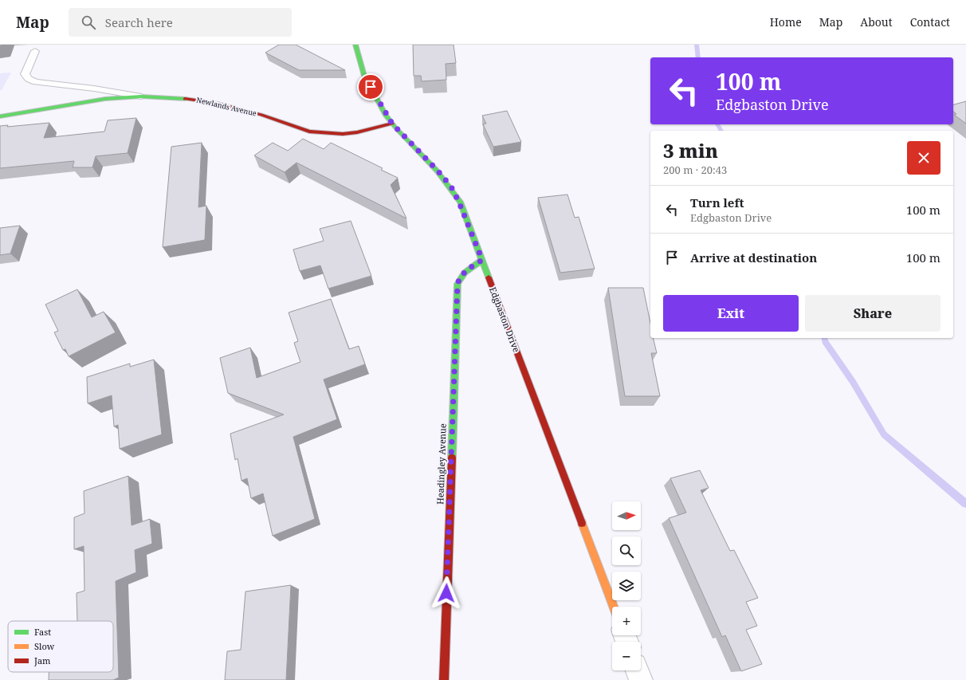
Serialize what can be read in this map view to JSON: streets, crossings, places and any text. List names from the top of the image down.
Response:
{
  "streets": {
    "street": ["Newlands Avenue", "Edgbaston Drive", "Headingley Avenue"]
  },
  "crossings": [
    ["Newlands Avenue", "Edgbaston Drive"],
    ["Edgbaston Drive", "Headingley Avenue"]
  ],
  "legend": ["Fast", "Slow", "Jam"],
  "north": "right",
  "page": {
    "header": "Map",
    "search": "Search here",
    "nav": [
      "Home",
      "Map",
      "About",
      "Contact"
    ],
    "turn": ["100 m", "Edgbaston Drive"],
    "heading": ["3 min", "200 m · 20:43"],
    "list": [
      {
        "name": "Turn left",
        "note": "Edgbaston Drive",
        "value": "100 m"
      },
      {
        "name": "Arrive at destination",
        "value": "100 m"
      }
    ],
    "buttons": ["Exit", "Share"],
    "map_buttons": ["+", "−"]
  }
}
